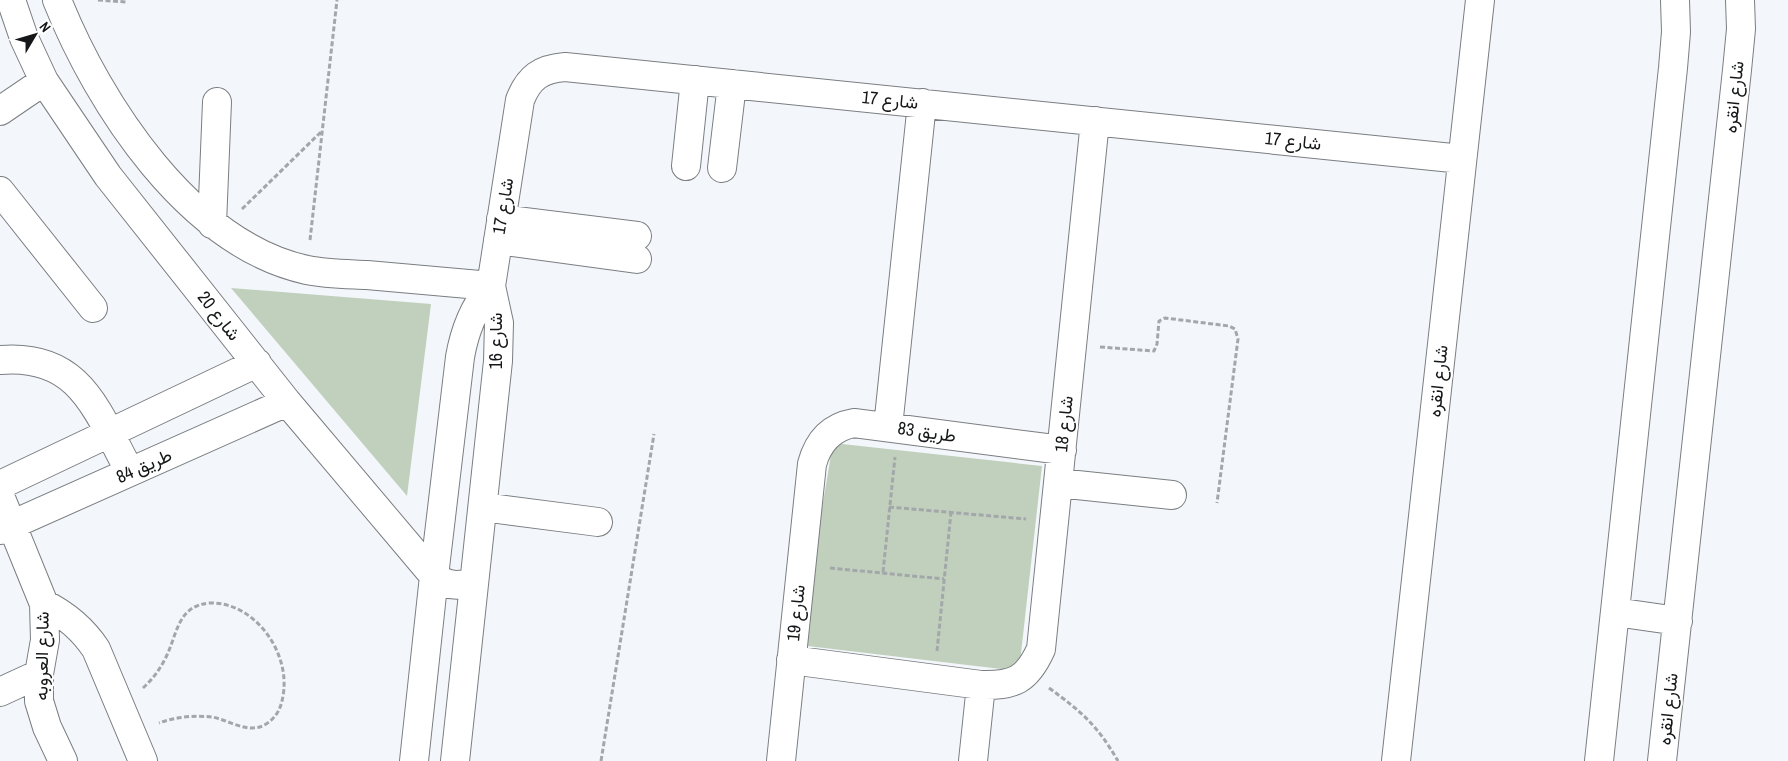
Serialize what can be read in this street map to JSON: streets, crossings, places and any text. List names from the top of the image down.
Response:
{
  "streets": {
    "street": [
      "شارع انقره",
      "شارع 17",
      "شارع 20",
      "شارع 16",
      "شارع 18",
      "طريق 83",
      "طريق 84",
      "شارع 19",
      "شارع العروبه"
    ]
  },
  "crossings": [
    ["شارع انقره", "شارع 17"],
    ["شارع 17", "شارع 16"],
    ["شارع 17", "شارع 18"],
    ["شارع 20", "شارع 16"],
    ["شارع 20", "طريق 84"],
    ["شارع 18", "طريق 83"],
    ["شارع 18", "شارع 19"],
    ["طريق 83", "شارع 19"],
    ["طريق 84", "شارع العروبه"]
  ],
  "north": "top right"
}
